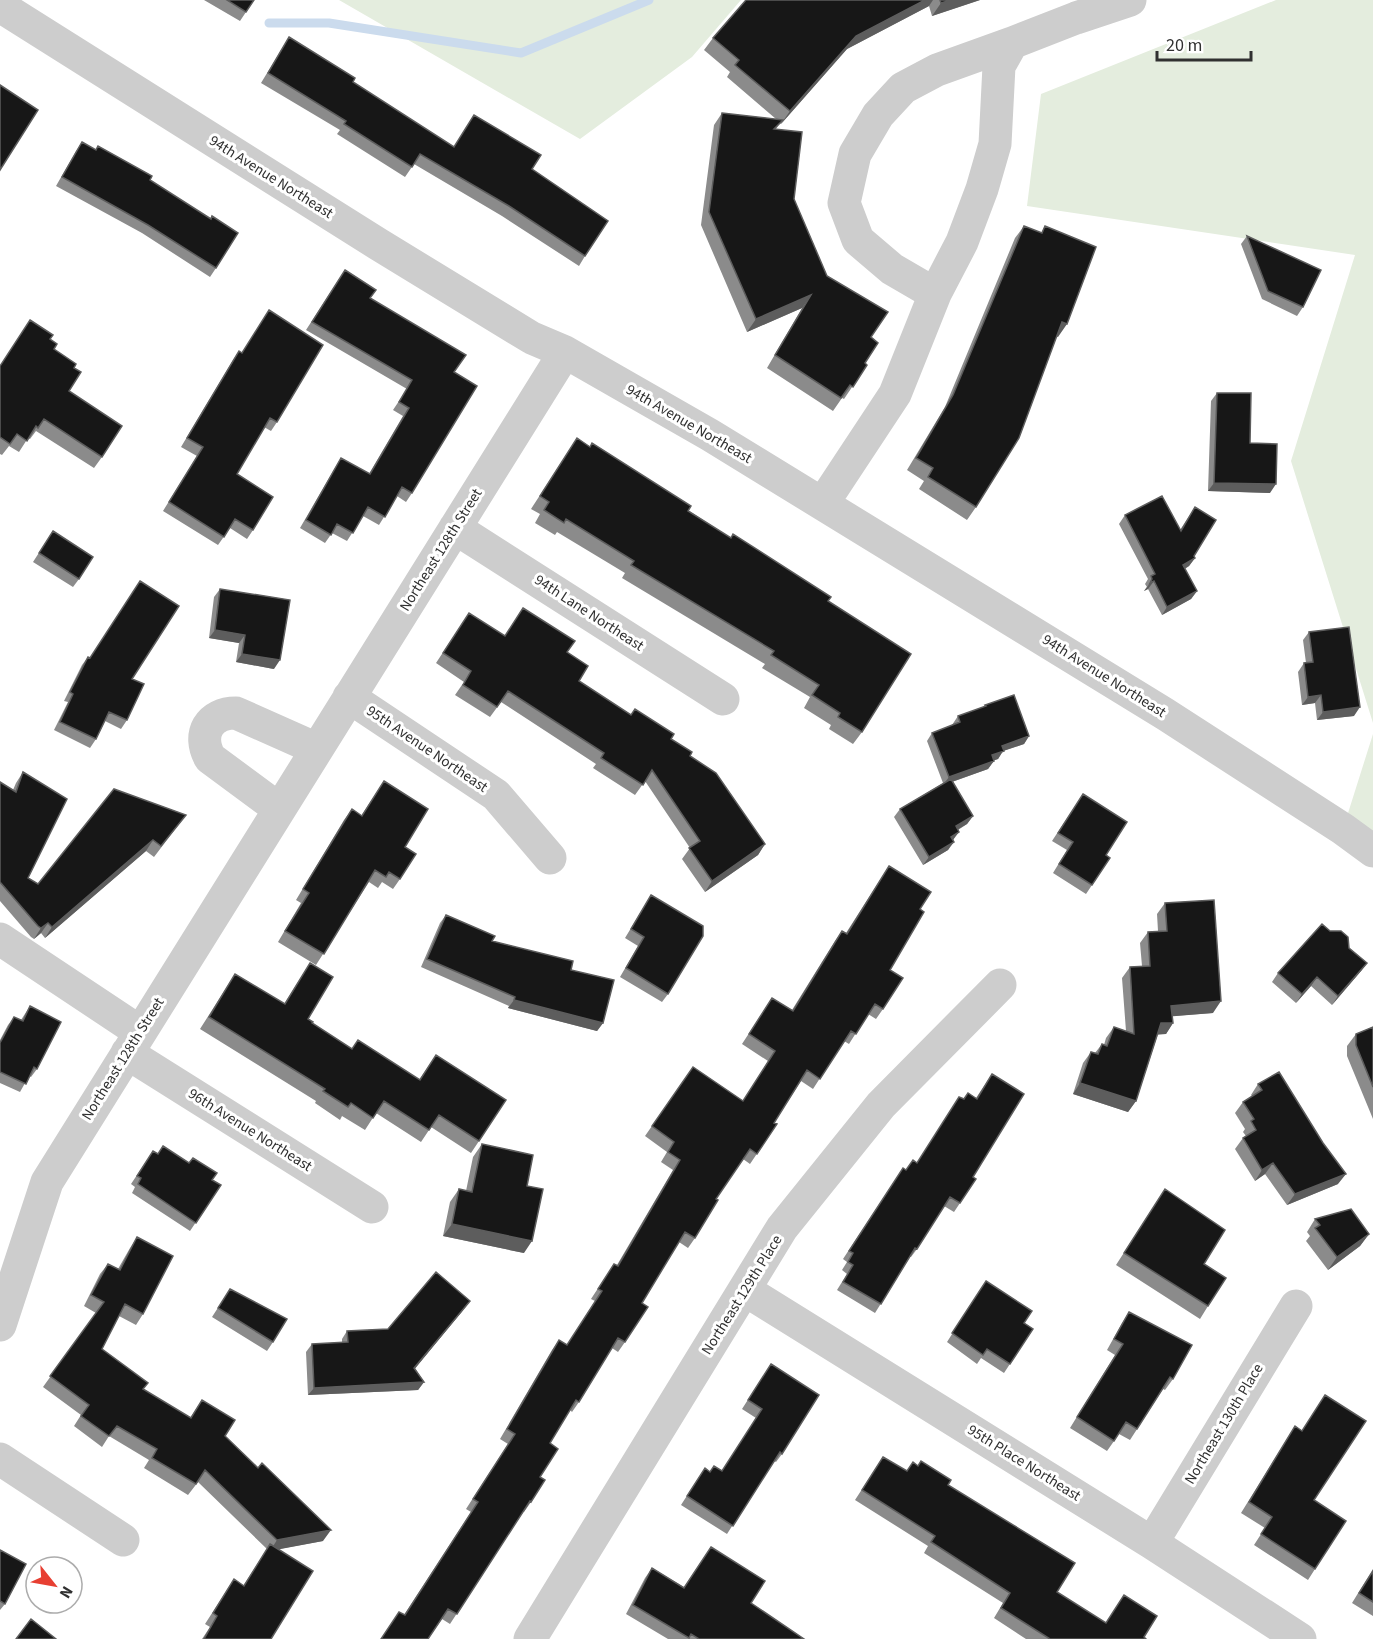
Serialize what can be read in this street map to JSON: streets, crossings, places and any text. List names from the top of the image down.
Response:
{
  "streets": {
    "street": [
      "94th Avenue Northeast",
      "Northeast 128th Street",
      "94th Lane Northeast",
      "95th Avenue Northeast",
      "96th Avenue Northeast",
      "Northeast 129th Place",
      "Northeast 130th Place",
      "95th Place Northeast"
    ]
  },
  "crossings": [
    ["94th Avenue Northeast", "Northeast 128th Street"],
    ["Northeast 128th Street", "94th Lane Northeast"],
    ["Northeast 128th Street", "95th Avenue Northeast"],
    ["Northeast 128th Street", "96th Avenue Northeast"],
    ["Northeast 129th Place", "95th Place Northeast"],
    ["Northeast 130th Place", "95th Place Northeast"]
  ],
  "scale_bar": "20 m",
  "north": "bottom right"
}
